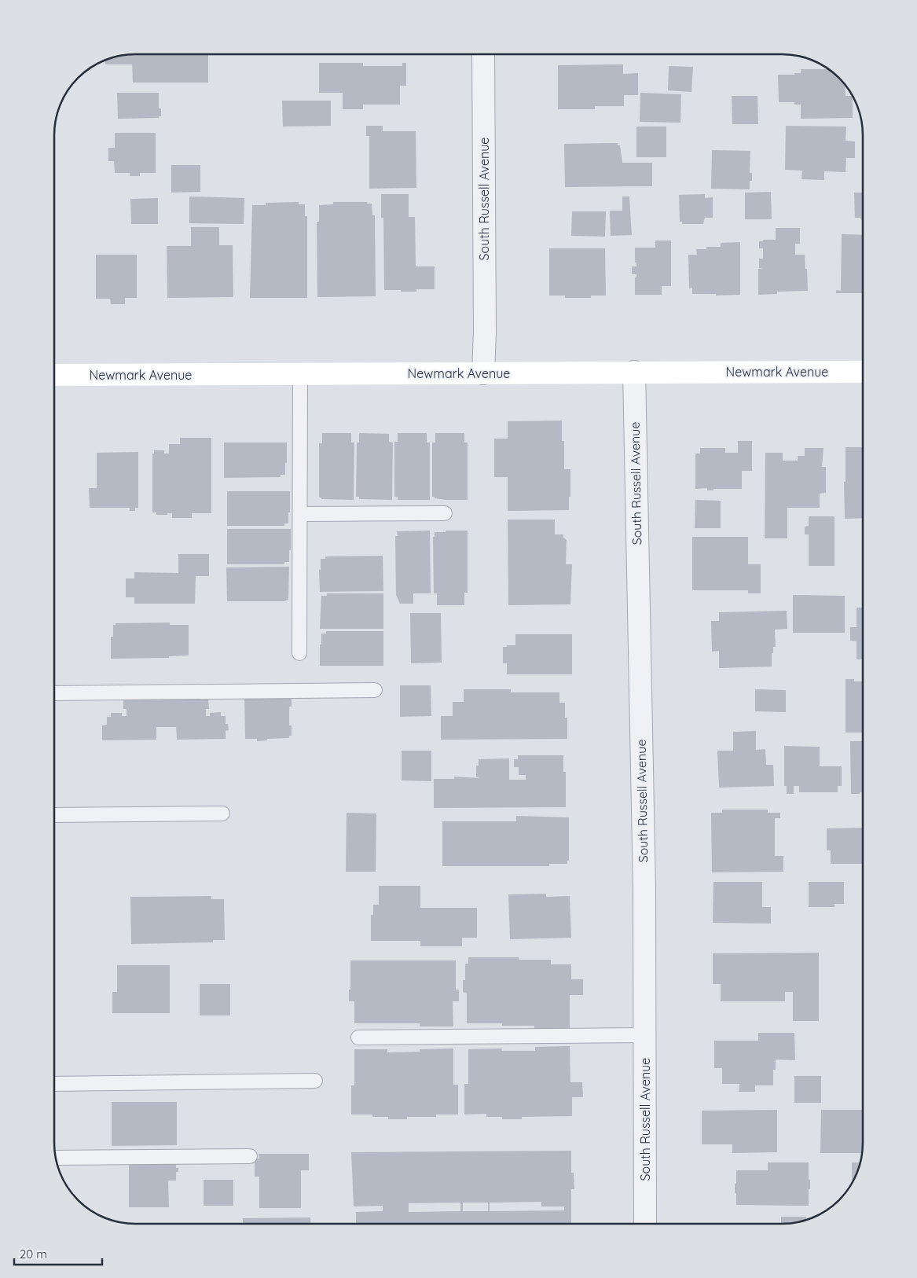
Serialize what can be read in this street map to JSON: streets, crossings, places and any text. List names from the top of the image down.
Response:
{
  "streets": {
    "street": ["South Russell Avenue", "Newmark Avenue"]
  },
  "crossings": [
    ["South Russell Avenue", "Newmark Avenue"]
  ],
  "scale_bar": "20 m"
}
